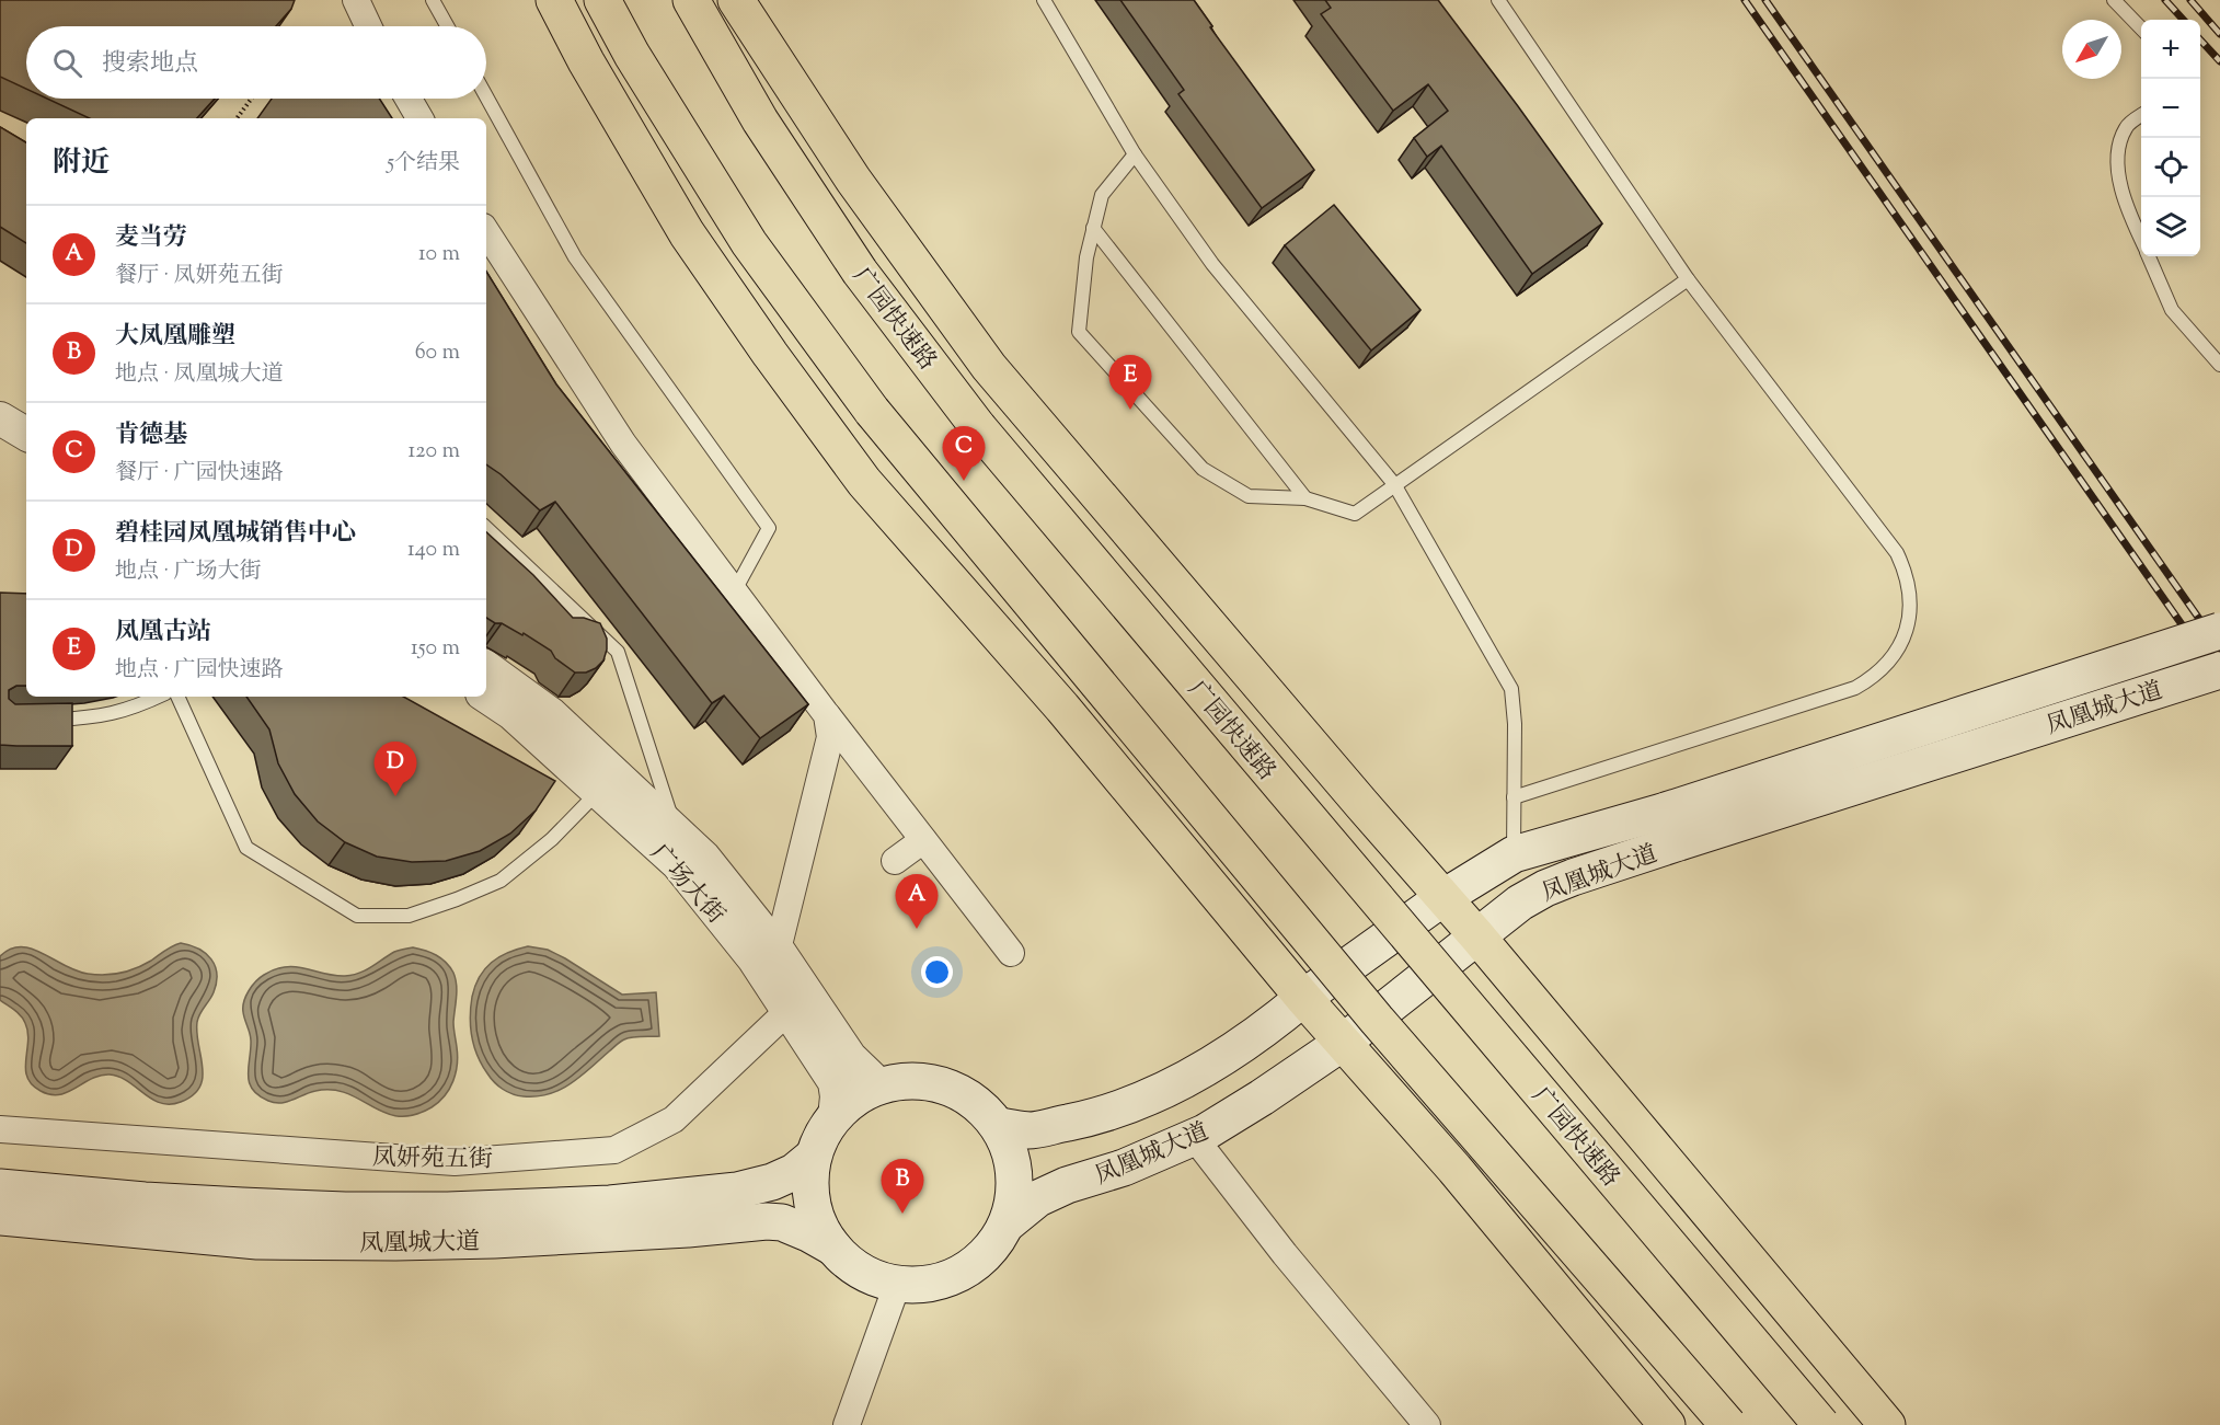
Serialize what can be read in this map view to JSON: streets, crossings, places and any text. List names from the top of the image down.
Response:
{
  "streets": {
    "highway": ["广园快速路"],
    "main road": ["凤凰城大道"],
    "street": ["广场大街", "凤妍苑五街"]
  },
  "crossings": [
    ["凤凰城大道", "广场大街"],
    ["广场大街", "凤妍苑五街"]
  ],
  "north": "bottom left",
  "page": {
    "map_buttons": ["+", "−"],
    "search": "搜索地点",
    "heading": ["附近", "5个结果"],
    "list": [
      {
        "mark": "A",
        "name": "麦当劳",
        "note": "餐厅 · 凤妍苑五街",
        "value": "10 m"
      },
      {
        "mark": "B",
        "name": "大凤凰雕塑",
        "note": "地点 · 凤凰城大道",
        "value": "60 m"
      },
      {
        "mark": "C",
        "name": "肯德基",
        "note": "餐厅 · 广园快速路",
        "value": "120 m"
      },
      {
        "mark": "D",
        "name": "碧桂园凤凰城销售中心",
        "note": "地点 · 广场大街",
        "value": "140 m"
      },
      {
        "mark": "E",
        "name": "凤凰古站",
        "note": "地点 · 广园快速路",
        "value": "150 m"
      }
    ],
    "pins": [
      "E",
      "C",
      "D",
      "A",
      "B"
    ]
  }
}
